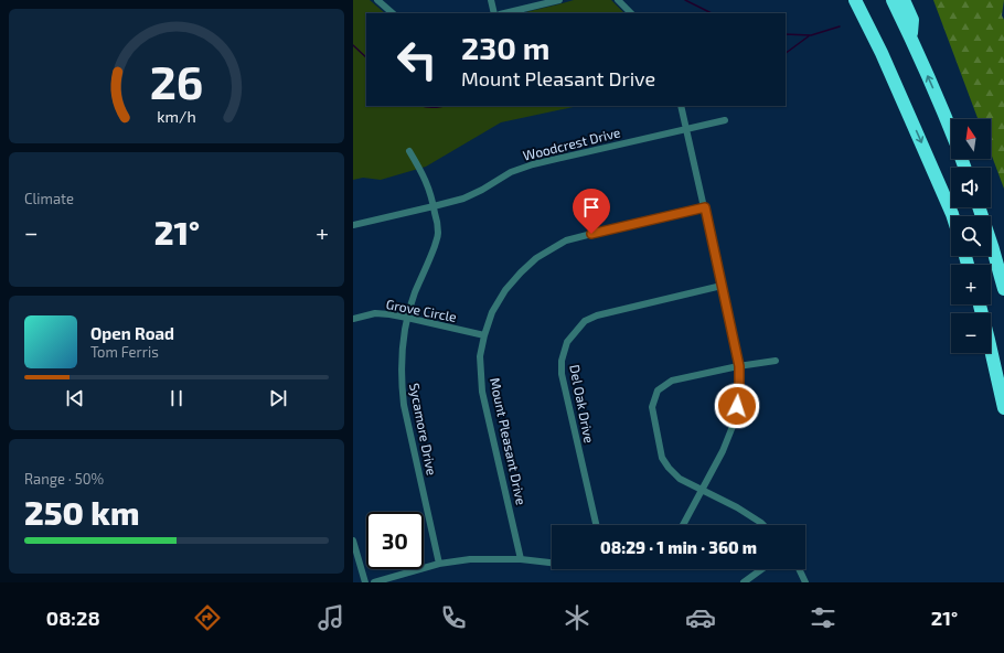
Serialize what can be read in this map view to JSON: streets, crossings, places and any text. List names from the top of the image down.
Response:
{
  "streets": {
    "street": [
      "Woodcrest Drive",
      "Grove Circle",
      "Del Oak Drive",
      "Sycamore Drive",
      "Mount Pleasant Drive"
    ]
  },
  "crossings": [
    ["Woodcrest Drive", "Sycamore Drive"],
    ["Grove Circle", "Sycamore Drive"],
    ["Grove Circle", "Mount Pleasant Drive"]
  ],
  "north": "top",
  "page": {
    "turn": ["230 m", "Mount Pleasant Drive"],
    "map_buttons": ["+", "−"],
    "tile": [
      "Climate",
      ["Range · 50%", "250 km"]
    ],
    "heat": ["−", "21°", "+"],
    "song": ["Open Road", "Tom Ferris"],
    "limit": "30",
    "trip": "08:29 · 1 min · 360 m",
    "tabs": ["08:28", "21°"],
    "gauge": ["26", "km/h"]
  }
}
